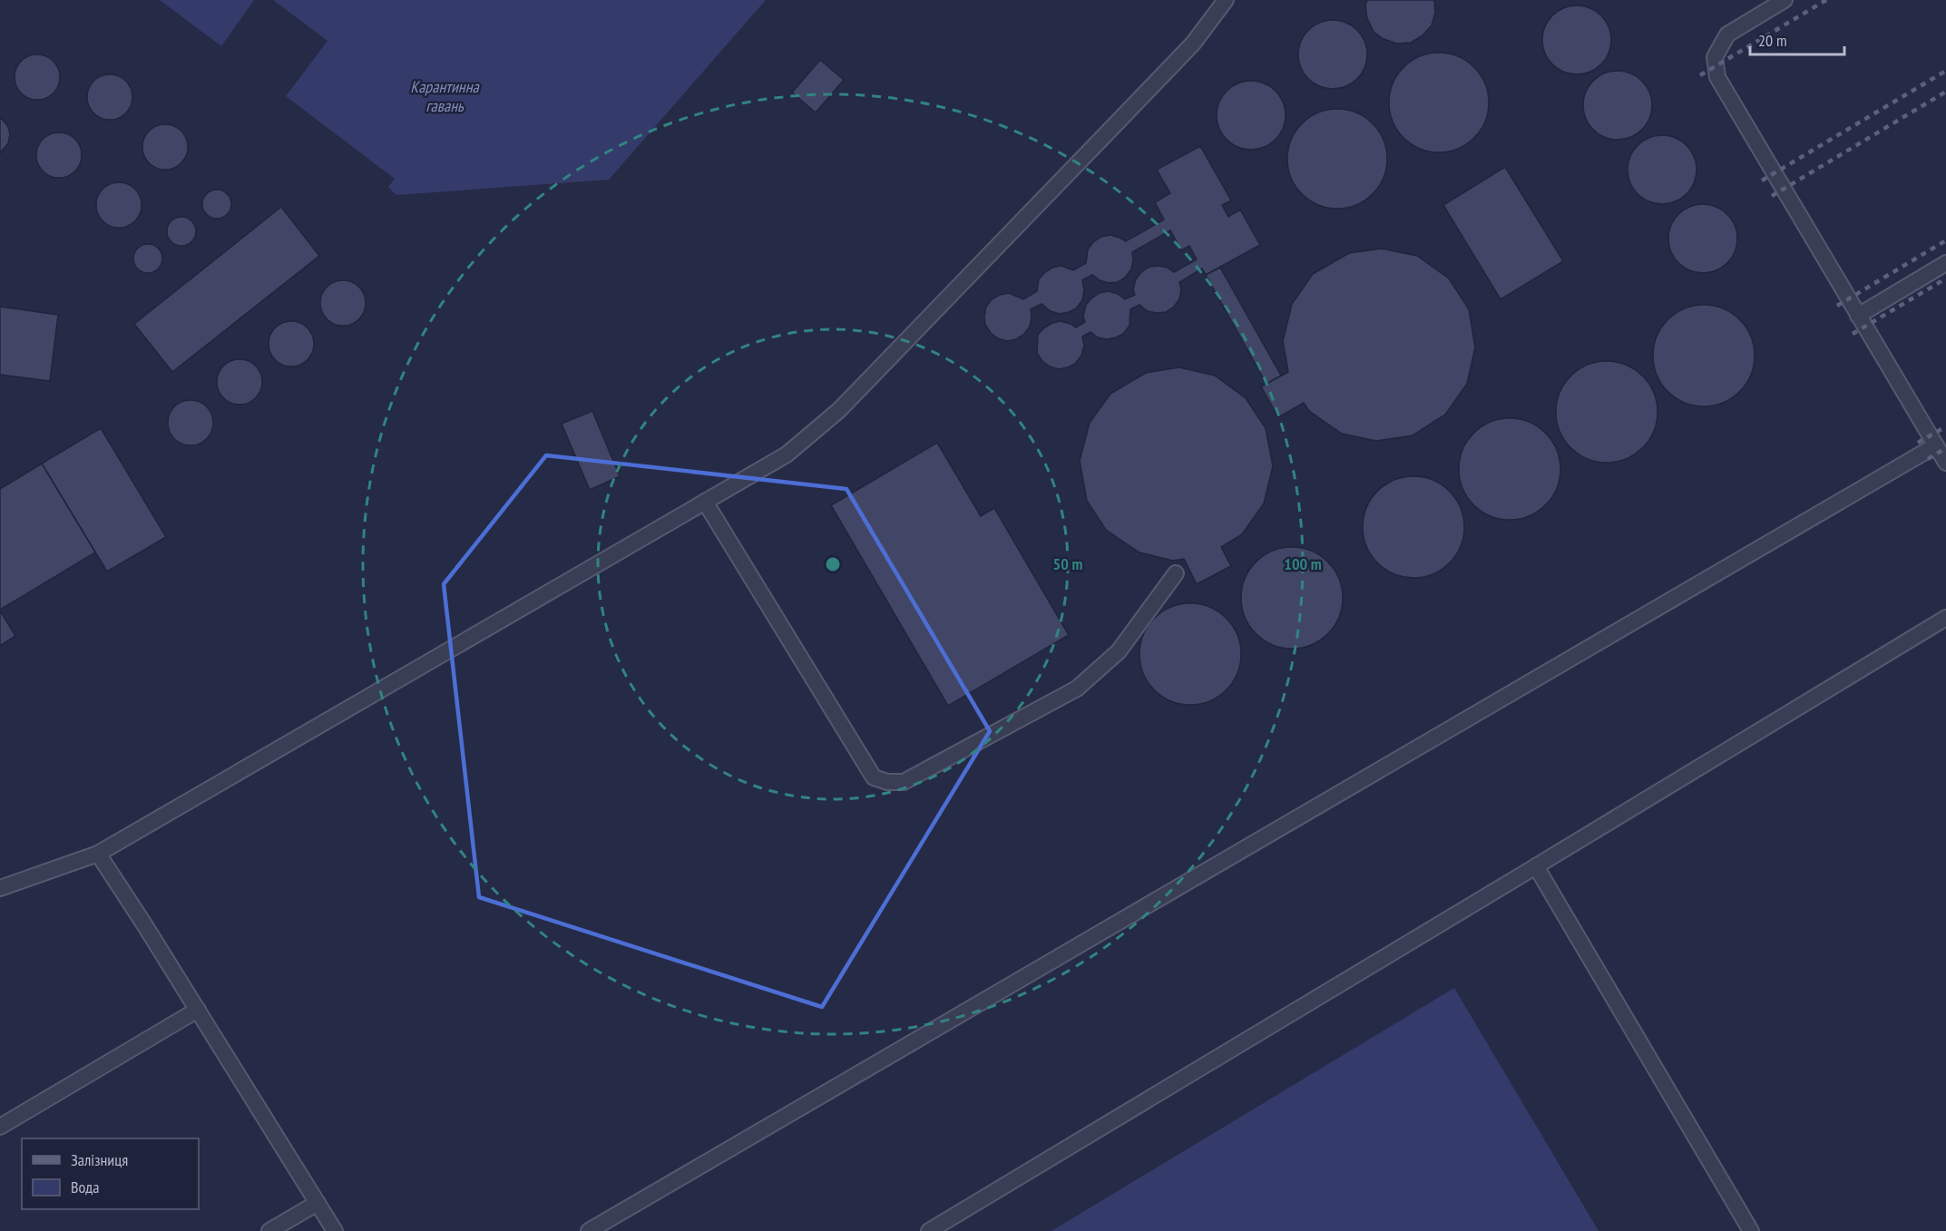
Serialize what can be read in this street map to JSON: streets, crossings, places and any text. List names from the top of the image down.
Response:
{
  "water": ["Карантинна гавань"],
  "legend": ["Залізниця", "Вода"],
  "scale_bar": "20 m",
  "rings": ["50 m", "100 m"]
}
